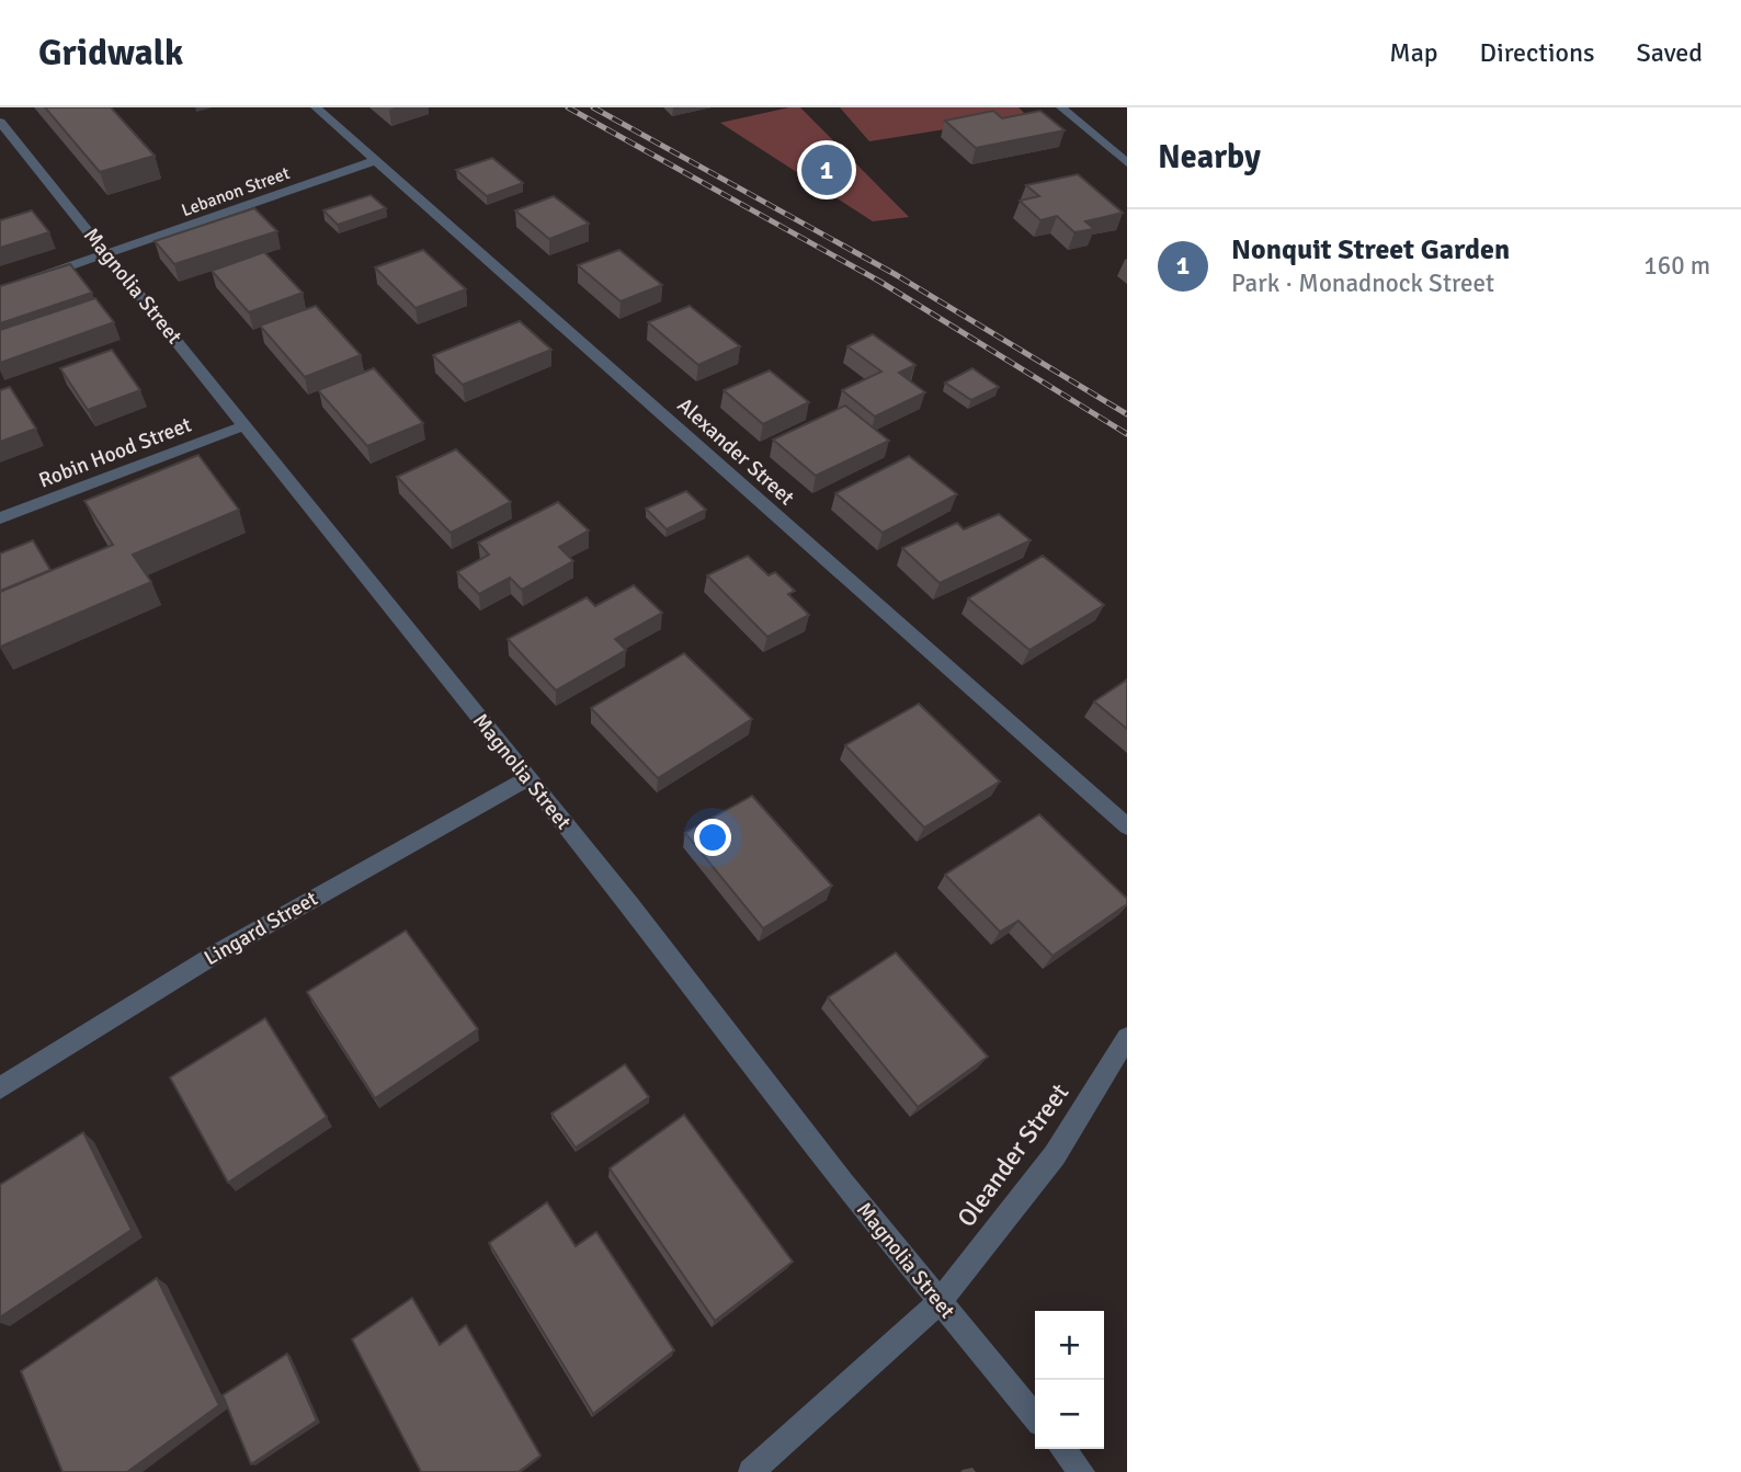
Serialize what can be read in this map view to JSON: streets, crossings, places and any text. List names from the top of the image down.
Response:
{
  "streets": {
    "street": [
      "Lebanon Street",
      "Magnolia Street",
      "Alexander Street",
      "Robin Hood Street",
      "Lingard Street",
      "Oleander Street"
    ]
  },
  "crossings": [
    ["Lebanon Street", "Magnolia Street"],
    ["Lebanon Street", "Alexander Street"],
    ["Magnolia Street", "Robin Hood Street"],
    ["Magnolia Street", "Lingard Street"],
    ["Magnolia Street", "Oleander Street"]
  ],
  "page": {
    "header": "Gridwalk",
    "nav": ["Map", "Directions", "Saved"],
    "heading": "Nearby",
    "pins": "1",
    "list": [
      {
        "mark": "1",
        "name": "Nonquit Street Garden",
        "note": "Park · Monadnock Street",
        "value": "160 m"
      }
    ],
    "map_buttons": ["+", "−"]
  }
}
